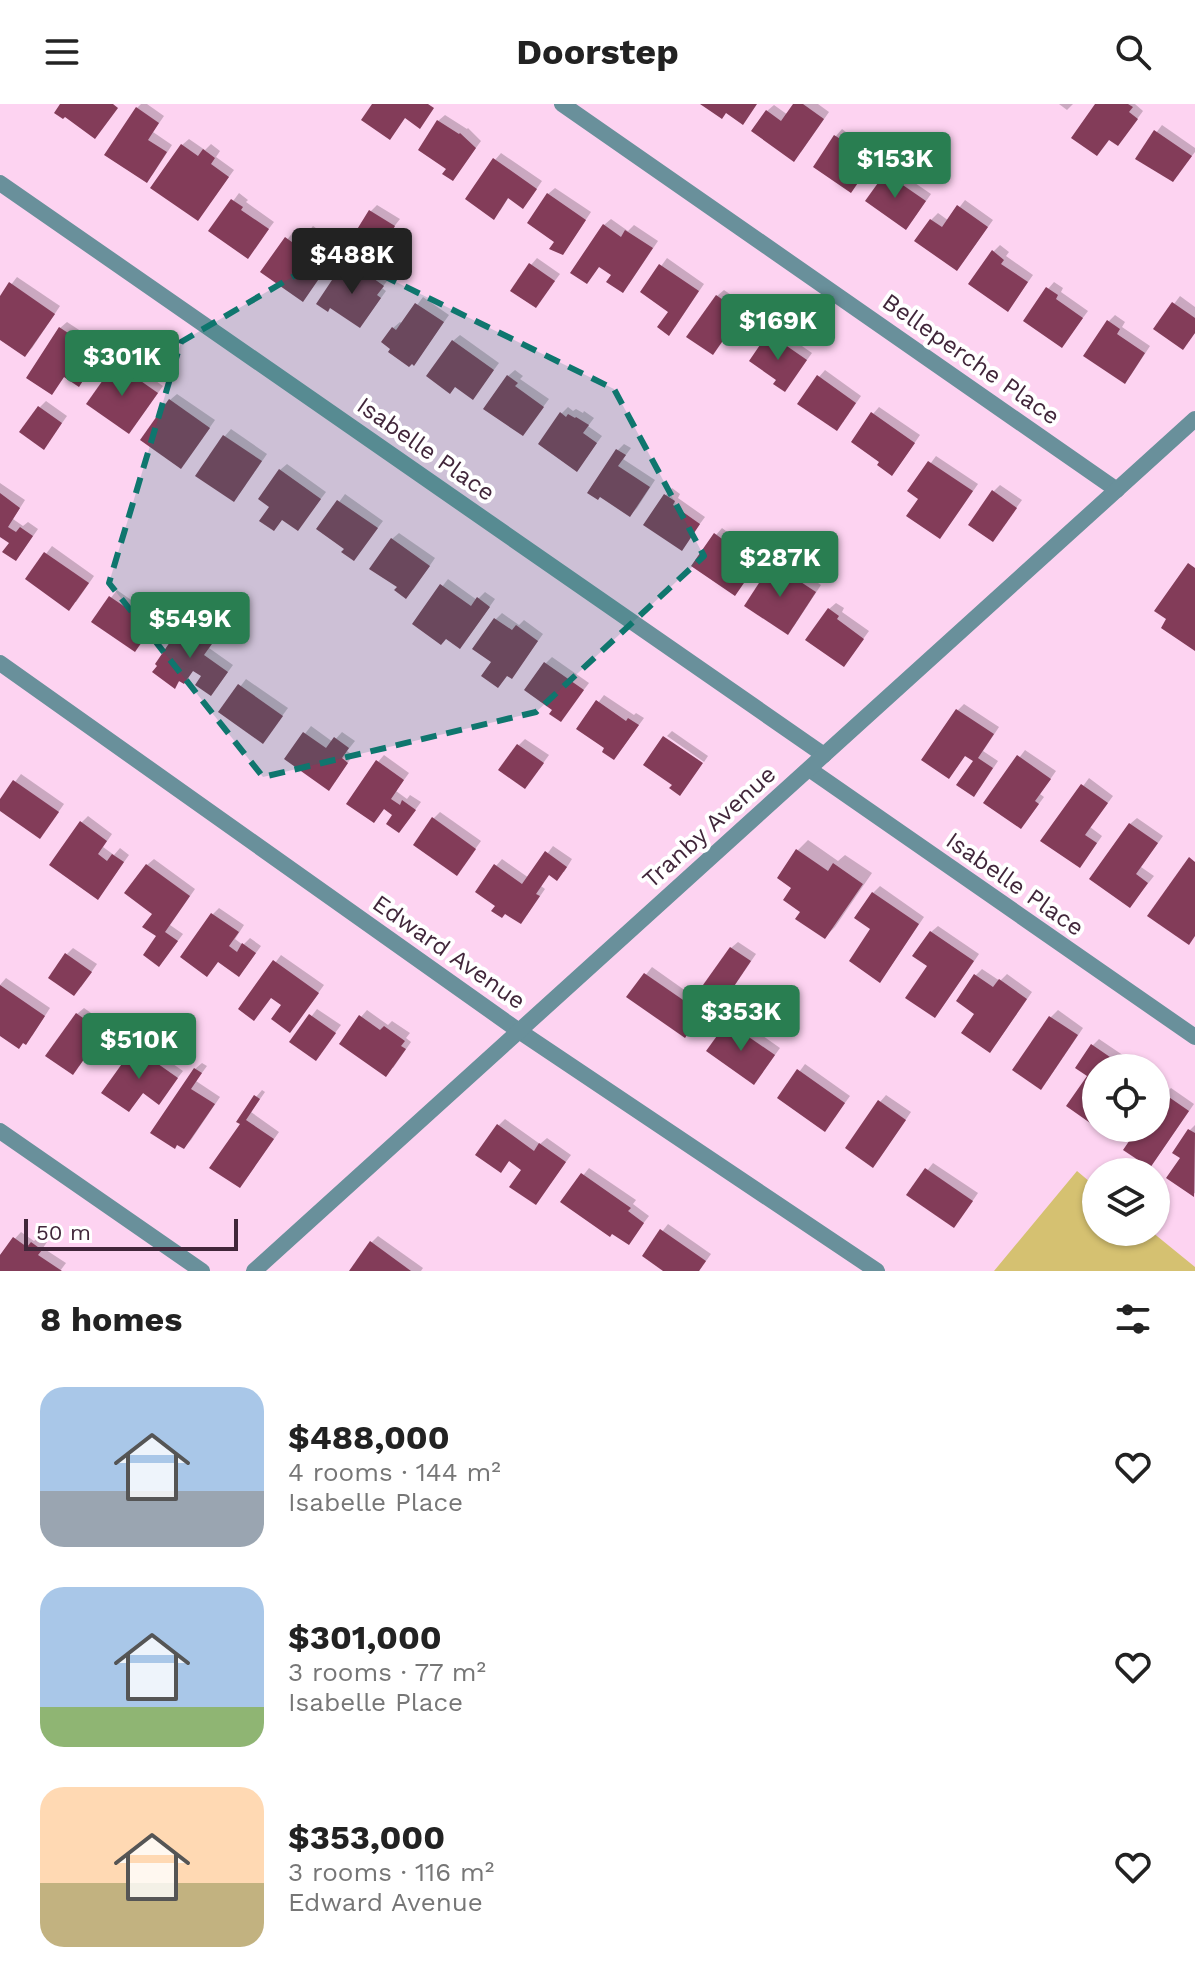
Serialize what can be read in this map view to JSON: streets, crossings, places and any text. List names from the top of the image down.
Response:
{
  "streets": {
    "street": [
      "Belleperche Place",
      "Isabelle Place",
      "Tranby Avenue",
      "Edward Avenue"
    ]
  },
  "crossings": [
    ["Belleperche Place", "Tranby Avenue"],
    ["Isabelle Place", "Tranby Avenue"],
    ["Tranby Avenue", "Edward Avenue"]
  ],
  "scale_bar": "50 m",
  "page": {
    "header": "Doorstep",
    "price": [
      "$153K",
      "$488K",
      "$169K",
      "$301K",
      "$287K",
      "$549K",
      "$353K",
      "$510K"
    ],
    "scale": "50 m",
    "heading": "8 homes",
    "list": [
      {
        "name": "$488,000",
        "note": "4 rooms · 144 m² · Isabelle Place"
      },
      {
        "name": "$301,000",
        "note": "3 rooms · 77 m² · Isabelle Place"
      },
      {
        "name": "$353,000",
        "note": "3 rooms · 116 m² · Edward Avenue"
      }
    ]
  }
}
